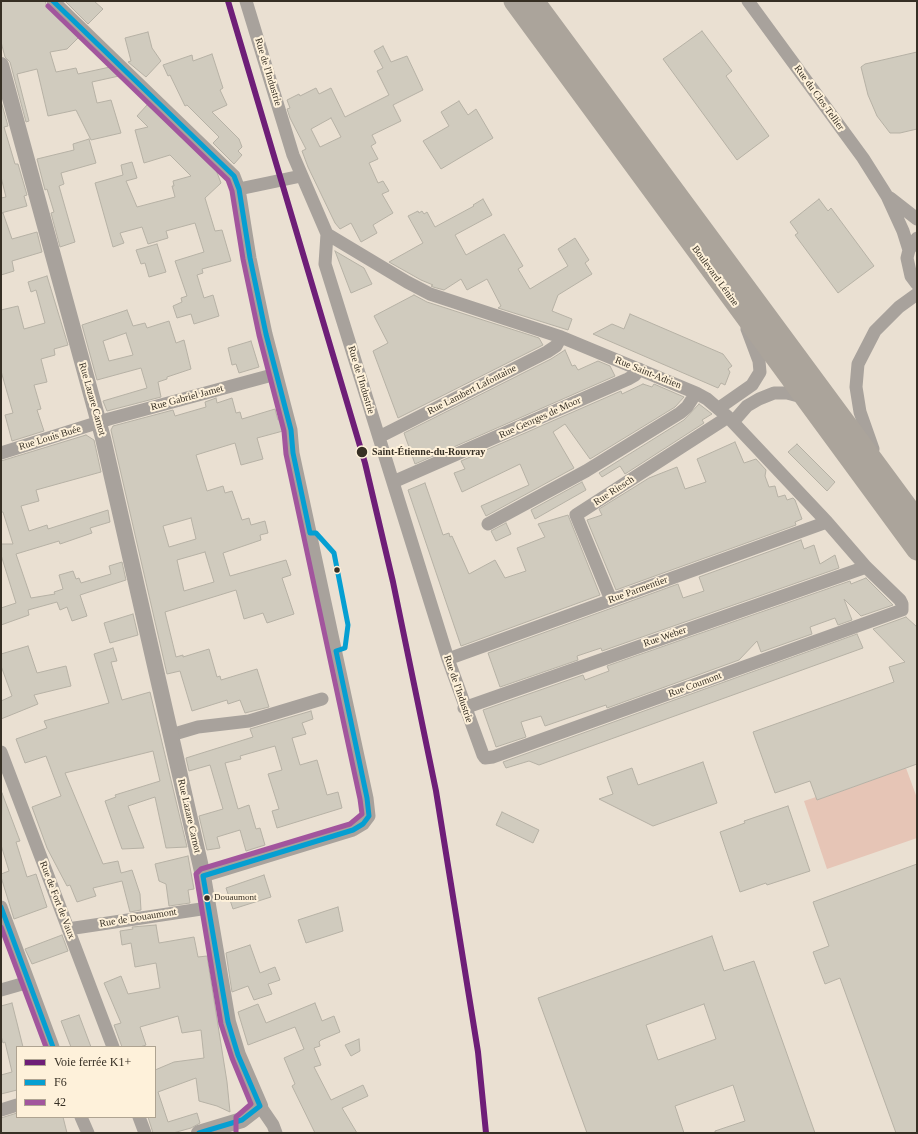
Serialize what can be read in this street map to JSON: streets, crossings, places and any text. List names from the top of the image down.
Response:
{
  "streets": {
    "main road": ["Boulevard Lénine"],
    "street": [
      "Rue de l'Industrie",
      "Rue du Clos Tellier",
      "Rue Saint-Adrien",
      "Rue Lambert Lafontaine",
      "Rue Gabriel Jamet",
      "Rue Lazare Carnot",
      "Rue Georges de Moor",
      "Rue Louis Buée",
      "Rue Riesch",
      "Rue Parmentier",
      "Rue Weber",
      "Rue Coumont",
      "Rue de Fort de Vaux",
      "Rue de Douaumont"
    ]
  },
  "crossings": [
    ["Rue de l'Industrie", "Rue Saint-Adrien"],
    ["Rue de l'Industrie", "Rue Lambert Lafontaine"],
    ["Rue de l'Industrie", "Rue Georges de Moor"],
    ["Rue de l'Industrie", "Rue Parmentier"],
    ["Rue de l'Industrie", "Rue Weber"],
    ["Rue de l'Industrie", "Rue Coumont"],
    ["Rue Saint-Adrien", "Rue Lambert Lafontaine"],
    ["Rue Saint-Adrien", "Rue Georges de Moor"],
    ["Rue Saint-Adrien", "Rue Riesch"],
    ["Rue Saint-Adrien", "Rue Parmentier"],
    ["Rue Saint-Adrien", "Rue Weber"],
    ["Rue Saint-Adrien", "Rue Coumont"],
    ["Rue Gabriel Jamet", "Rue Lazare Carnot"],
    ["Rue Gabriel Jamet", "Rue Louis Buée"],
    ["Rue Lazare Carnot", "Rue Louis Buée"],
    ["Rue Lazare Carnot", "Rue de Douaumont"],
    ["Rue Riesch", "Rue Parmentier"],
    ["Rue de Fort de Vaux", "Rue de Douaumont"]
  ],
  "places": ["Saint-Étienne-du-Rouvray", "Douaumont"],
  "lines": ["rail line K1+", "transit line F6", "transit line 42"],
  "legend": ["Voie ferrée K1+", "F6", "42"]
}
